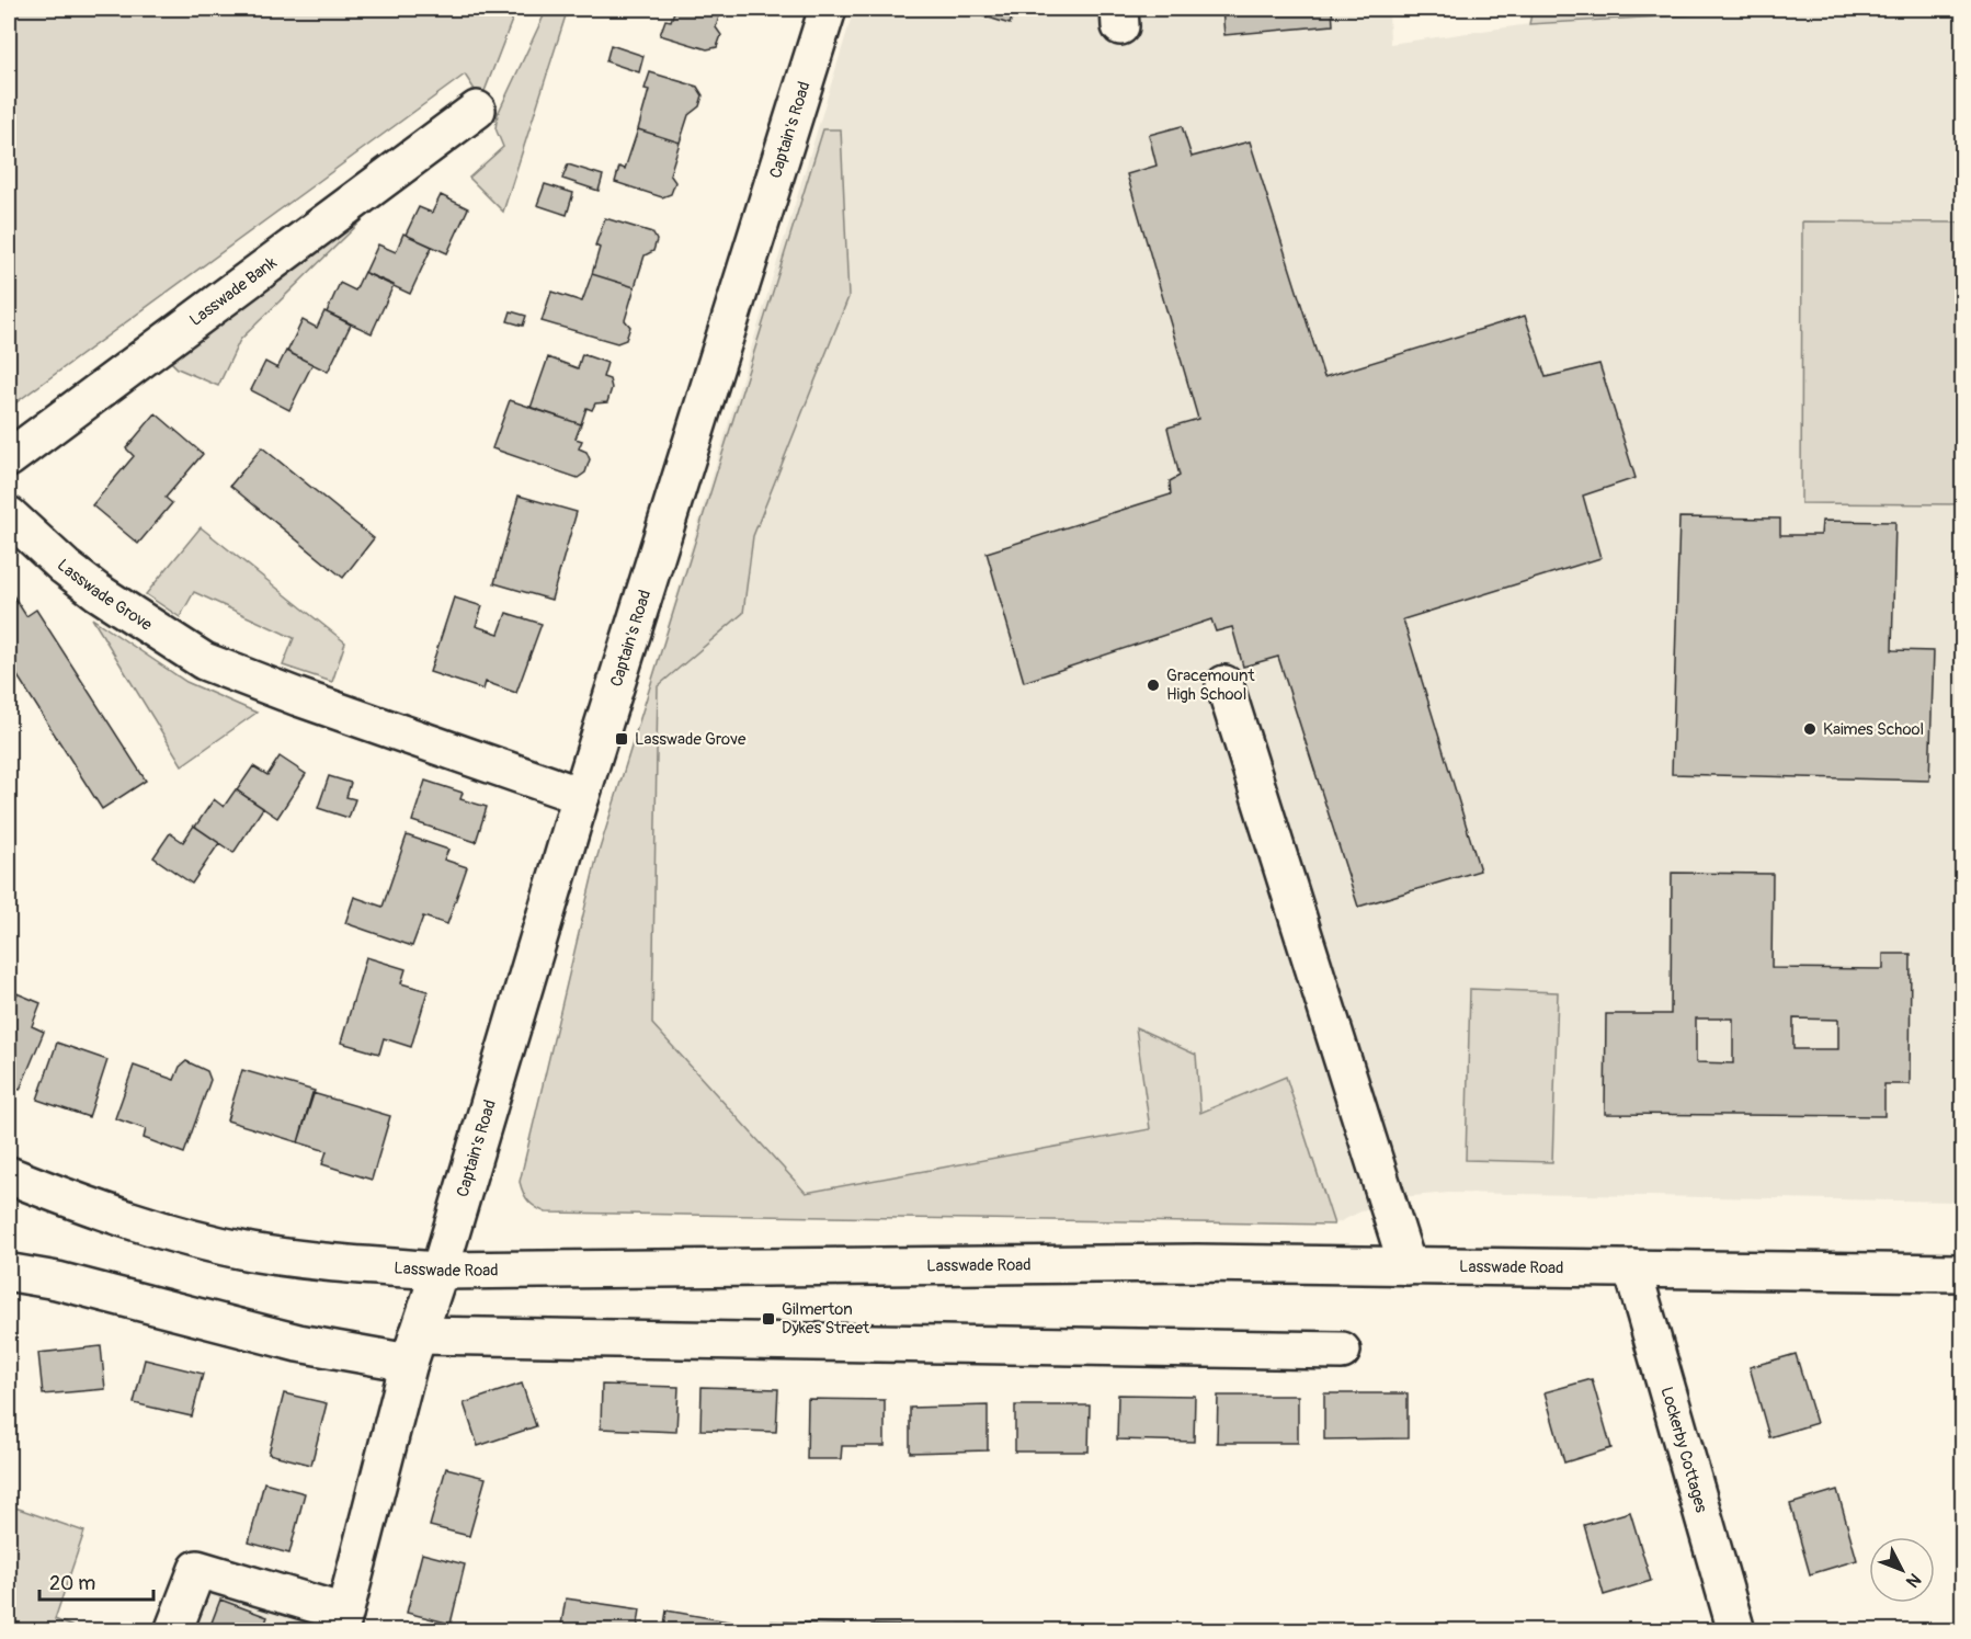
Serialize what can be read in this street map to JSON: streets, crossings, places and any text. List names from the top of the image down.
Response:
{
  "streets": {
    "street": [
      "Captain's Road",
      "Lasswade Bank",
      "Lasswade Grove",
      "Lasswade Road",
      "Lockerby Cottages"
    ]
  },
  "crossings": [
    ["Captain's Road", "Lasswade Grove"],
    ["Captain's Road", "Lasswade Road"],
    ["Lasswade Road", "Lockerby Cottages"]
  ],
  "places": {
    "other": ["Gracemount High School", "Kaimes School"],
    "transit": ["Lasswade Grove", "Gilmerton Dykes Street"]
  },
  "scale_bar": "20 m",
  "north": "bottom right"
}
